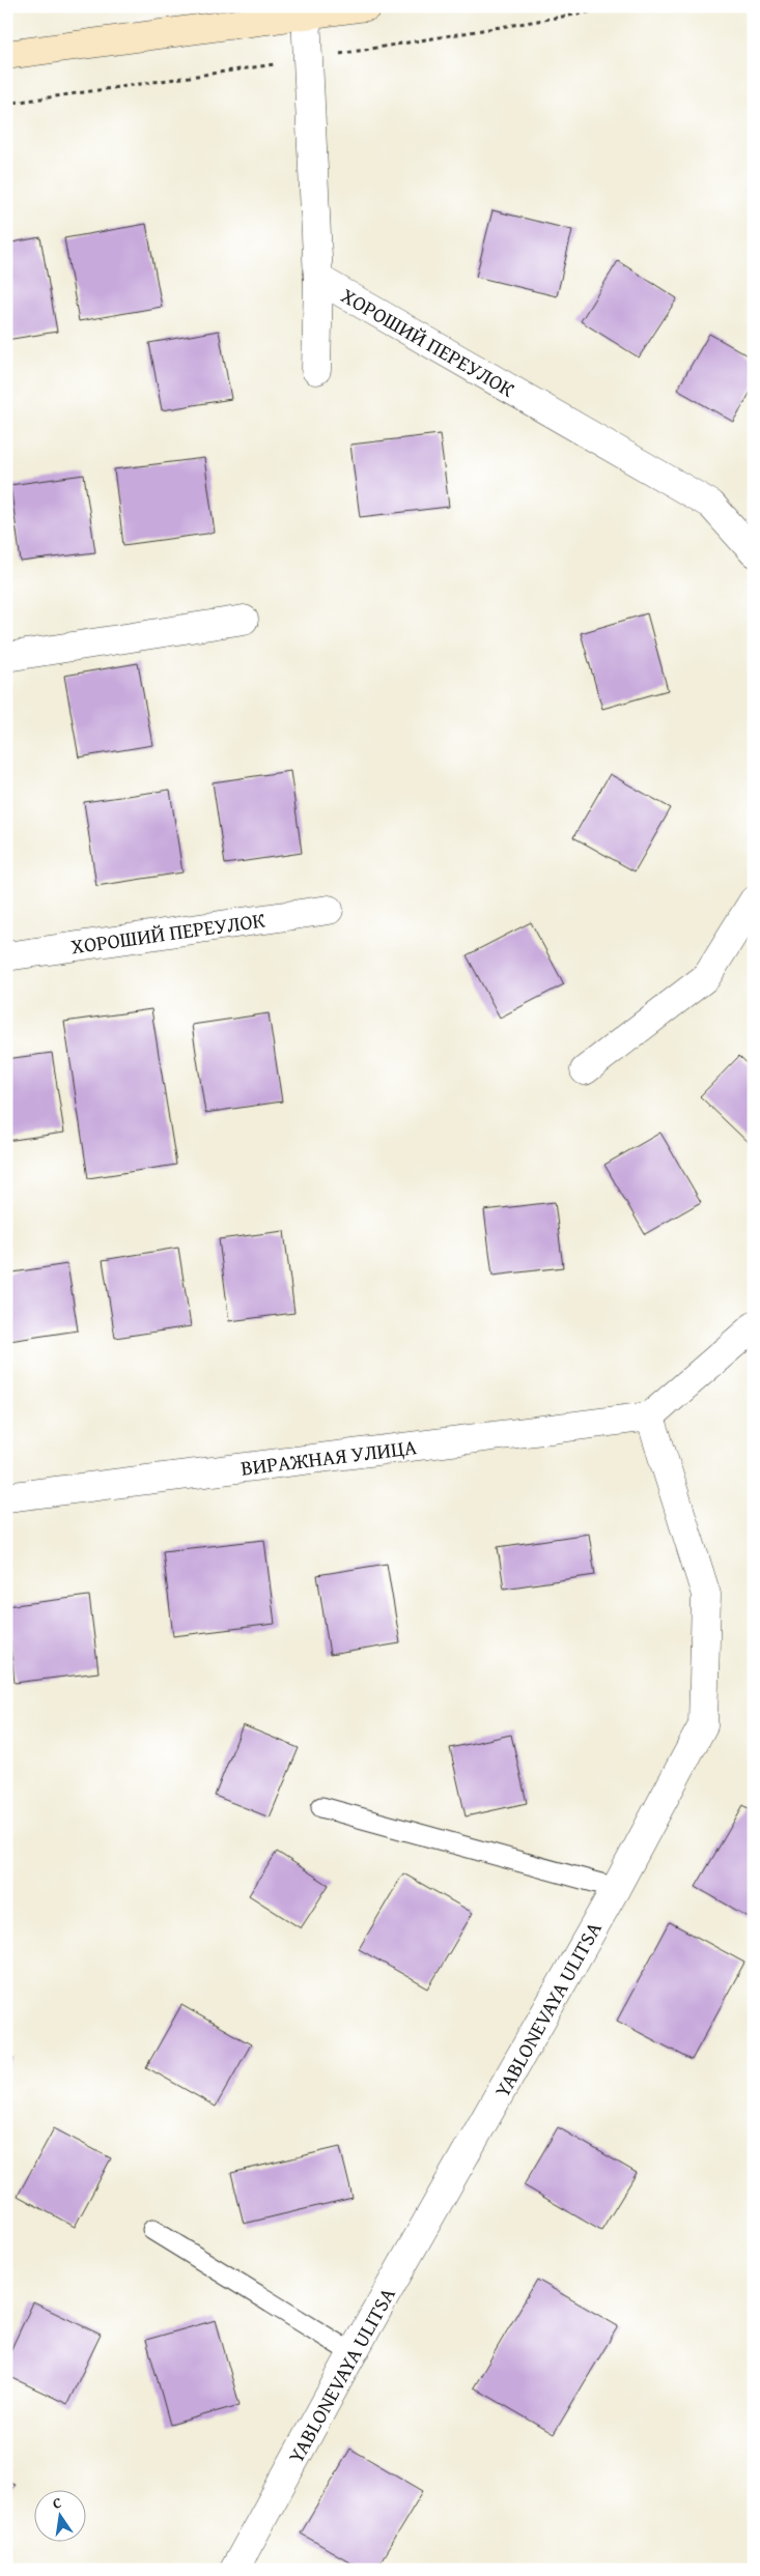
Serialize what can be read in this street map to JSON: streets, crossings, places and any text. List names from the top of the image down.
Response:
{
  "streets": {
    "street": ["ХОРОШИЙ ПЕРЕУЛОК", "ВИРАЖНАЯ УЛИЦА", "YABLONEVAYA ULITSA"]
  },
  "crossings": [
    ["ВИРАЖНАЯ УЛИЦА", "YABLONEVAYA ULITSA"]
  ],
  "north": "top"
}
